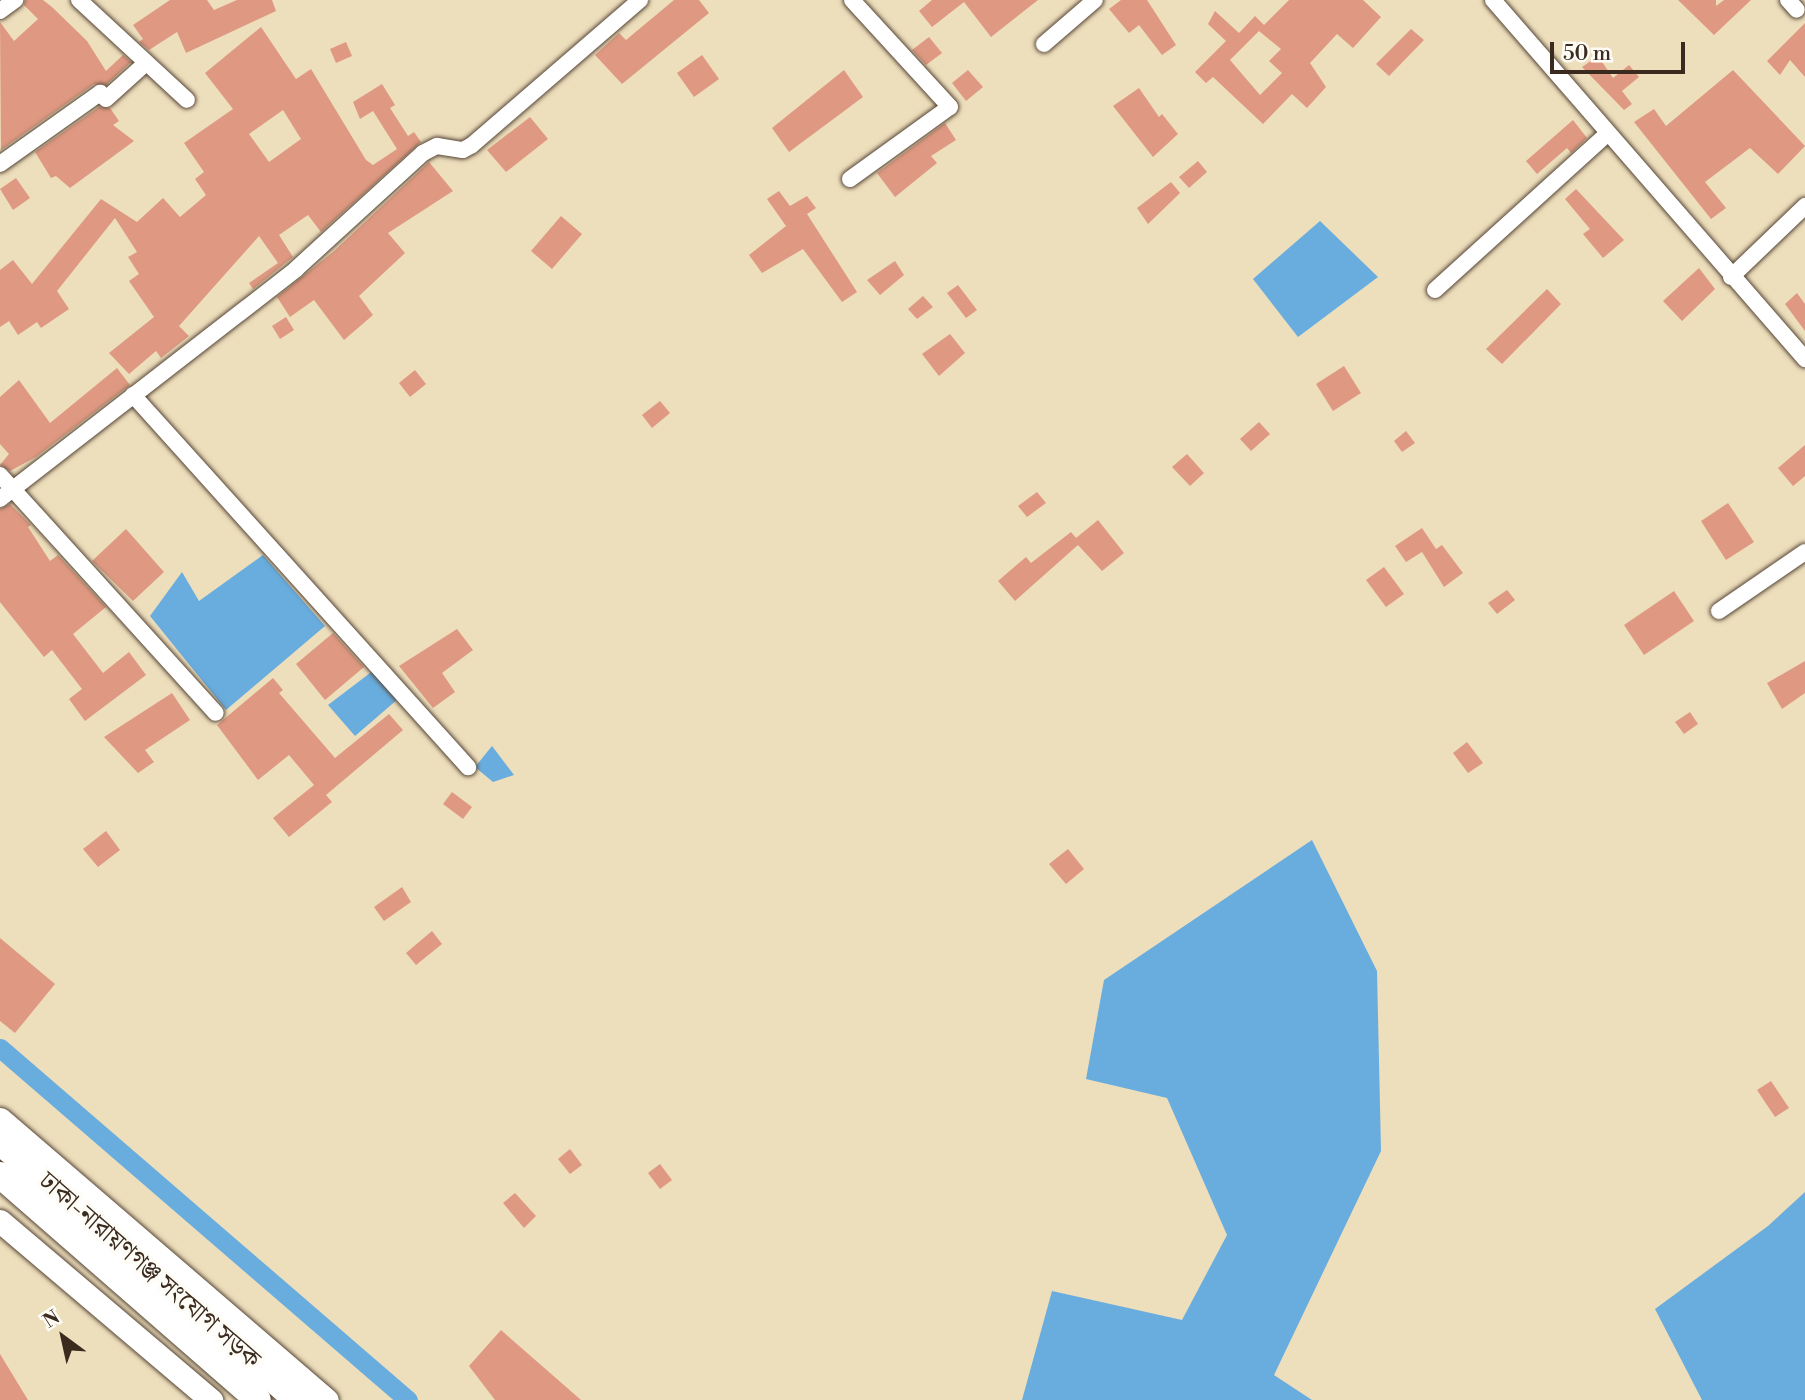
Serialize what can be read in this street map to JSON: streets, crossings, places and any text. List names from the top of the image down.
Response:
{
  "streets": {
    "main road": ["ঢাকা-নারায়ণগঞ্জ সংযোগ সড়ক"]
  },
  "scale_bar": "50 m",
  "north": "top left"
}
